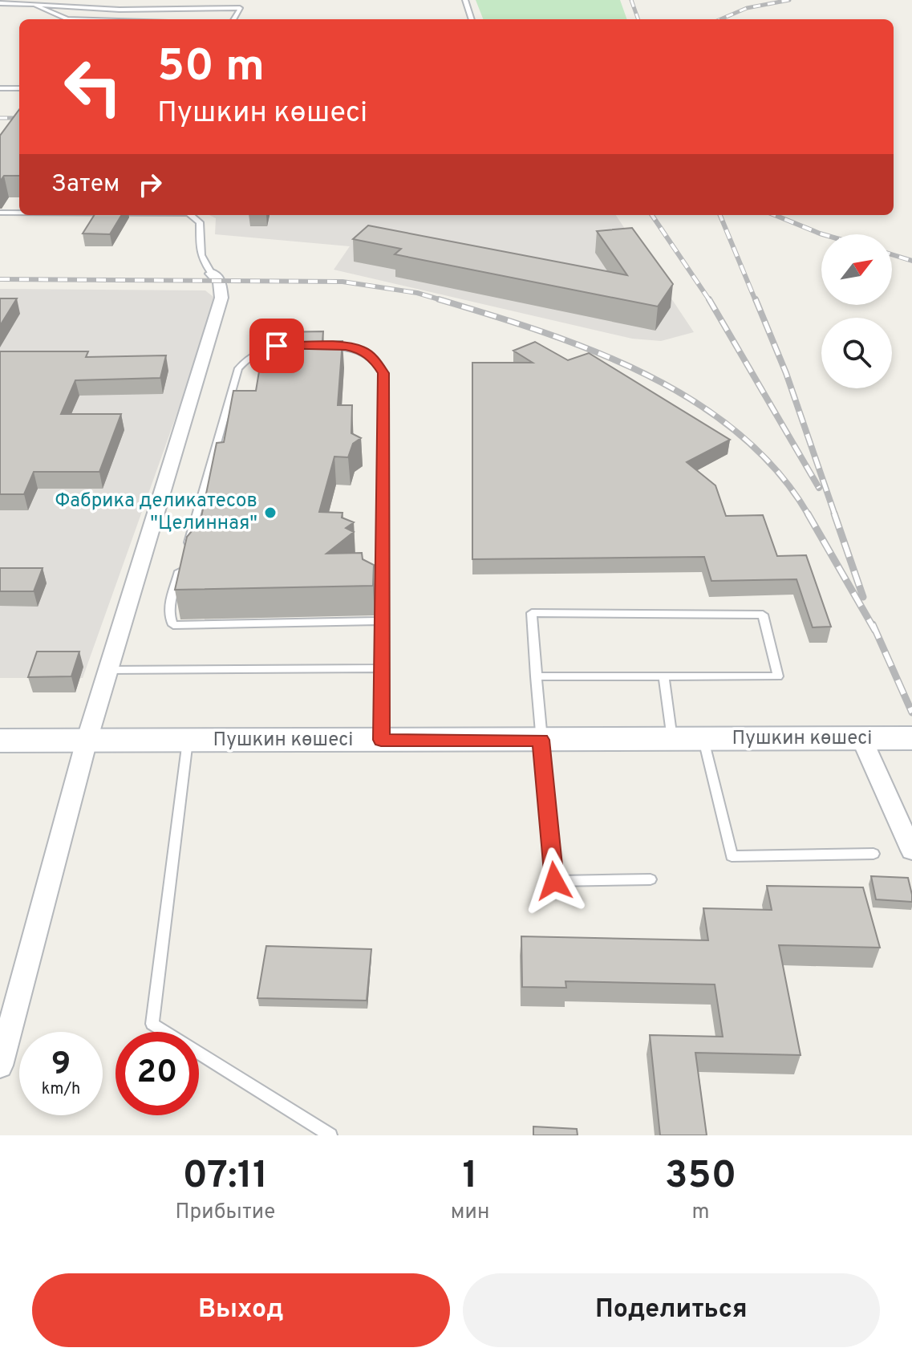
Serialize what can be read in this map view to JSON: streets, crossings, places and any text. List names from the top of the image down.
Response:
{
  "streets": {
    "main road": ["Пушкин көшесі"]
  },
  "places": ["Фабрика деликатесов \"Целинная\""],
  "north": "top right",
  "page": {
    "turn": ["50 m", "Пушкин көшесі"],
    "then": "Затем",
    "speed": "9 km/h",
    "limit": "20",
    "eta": [
      "07:11",
      "Прибытие",
      "1",
      "мин",
      "350",
      "m"
    ],
    "buttons": ["Выход", "Поделиться"]
  }
}
